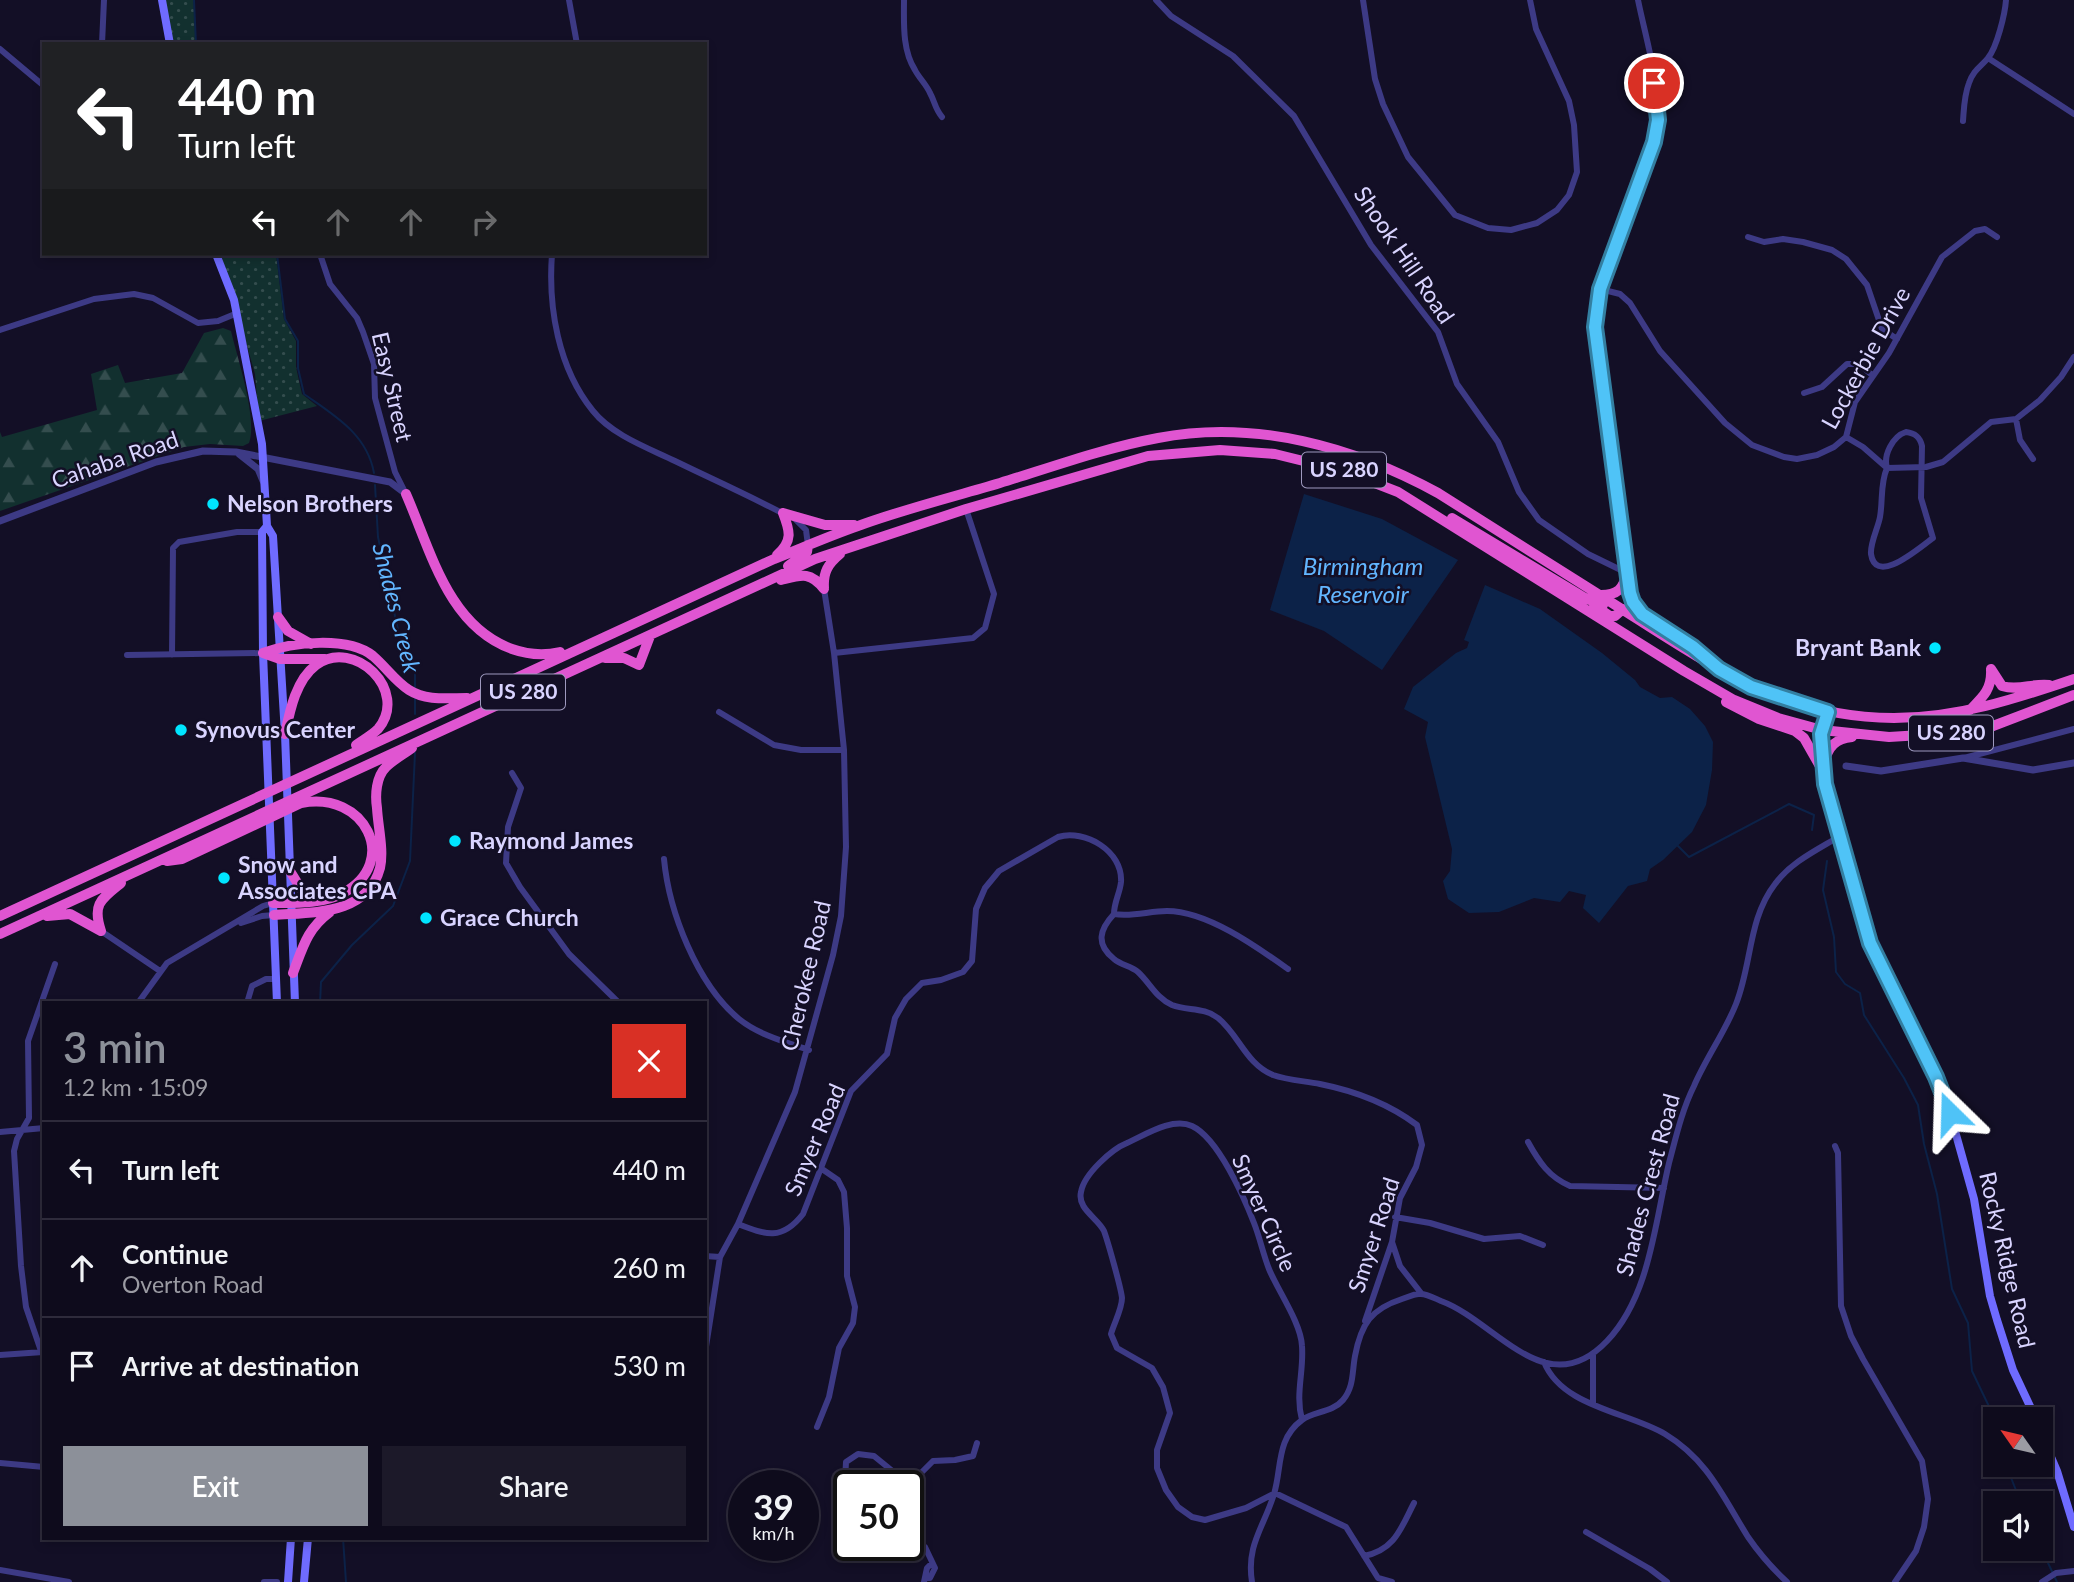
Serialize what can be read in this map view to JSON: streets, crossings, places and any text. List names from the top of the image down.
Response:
{
  "streets": {
    "highway": ["US 280"],
    "main road": ["Rocky Ridge Road"],
    "street": [
      "Shook Hill Road",
      "Lockerbie Drive",
      "Easy Street",
      "Cahaba Road",
      "Cherokee Road",
      "Smyer Road",
      "Shades Crest Road",
      "Smyer Circle"
    ]
  },
  "crossings": [
    ["Easy Street", "Cahaba Road"],
    ["US 280", "Rocky Ridge Road"],
    ["Cherokee Road", "Smyer Road"],
    ["Shades Crest Road", "Rocky Ridge Road"]
  ],
  "water": ["Birmingham Reservoir", "Shades Creek"],
  "places": [
    "Nelson Brothers",
    "Bryant Bank",
    "Synovus Center",
    "Raymond James",
    "Snow and Associates CPA",
    "Grace Church"
  ],
  "north": "top left",
  "page": {
    "turn": ["440 m", "Turn left"],
    "heading": ["3 min", "1.2 km · 15:09"],
    "list": [
      {
        "name": "Turn left",
        "value": "440 m"
      },
      {
        "name": "Continue",
        "note": "Overton Road",
        "value": "260 m"
      },
      {
        "name": "Arrive at destination",
        "value": "530 m"
      }
    ],
    "buttons": ["Exit", "Share"],
    "speed": "39 km/h",
    "limit": "50"
  }
}
